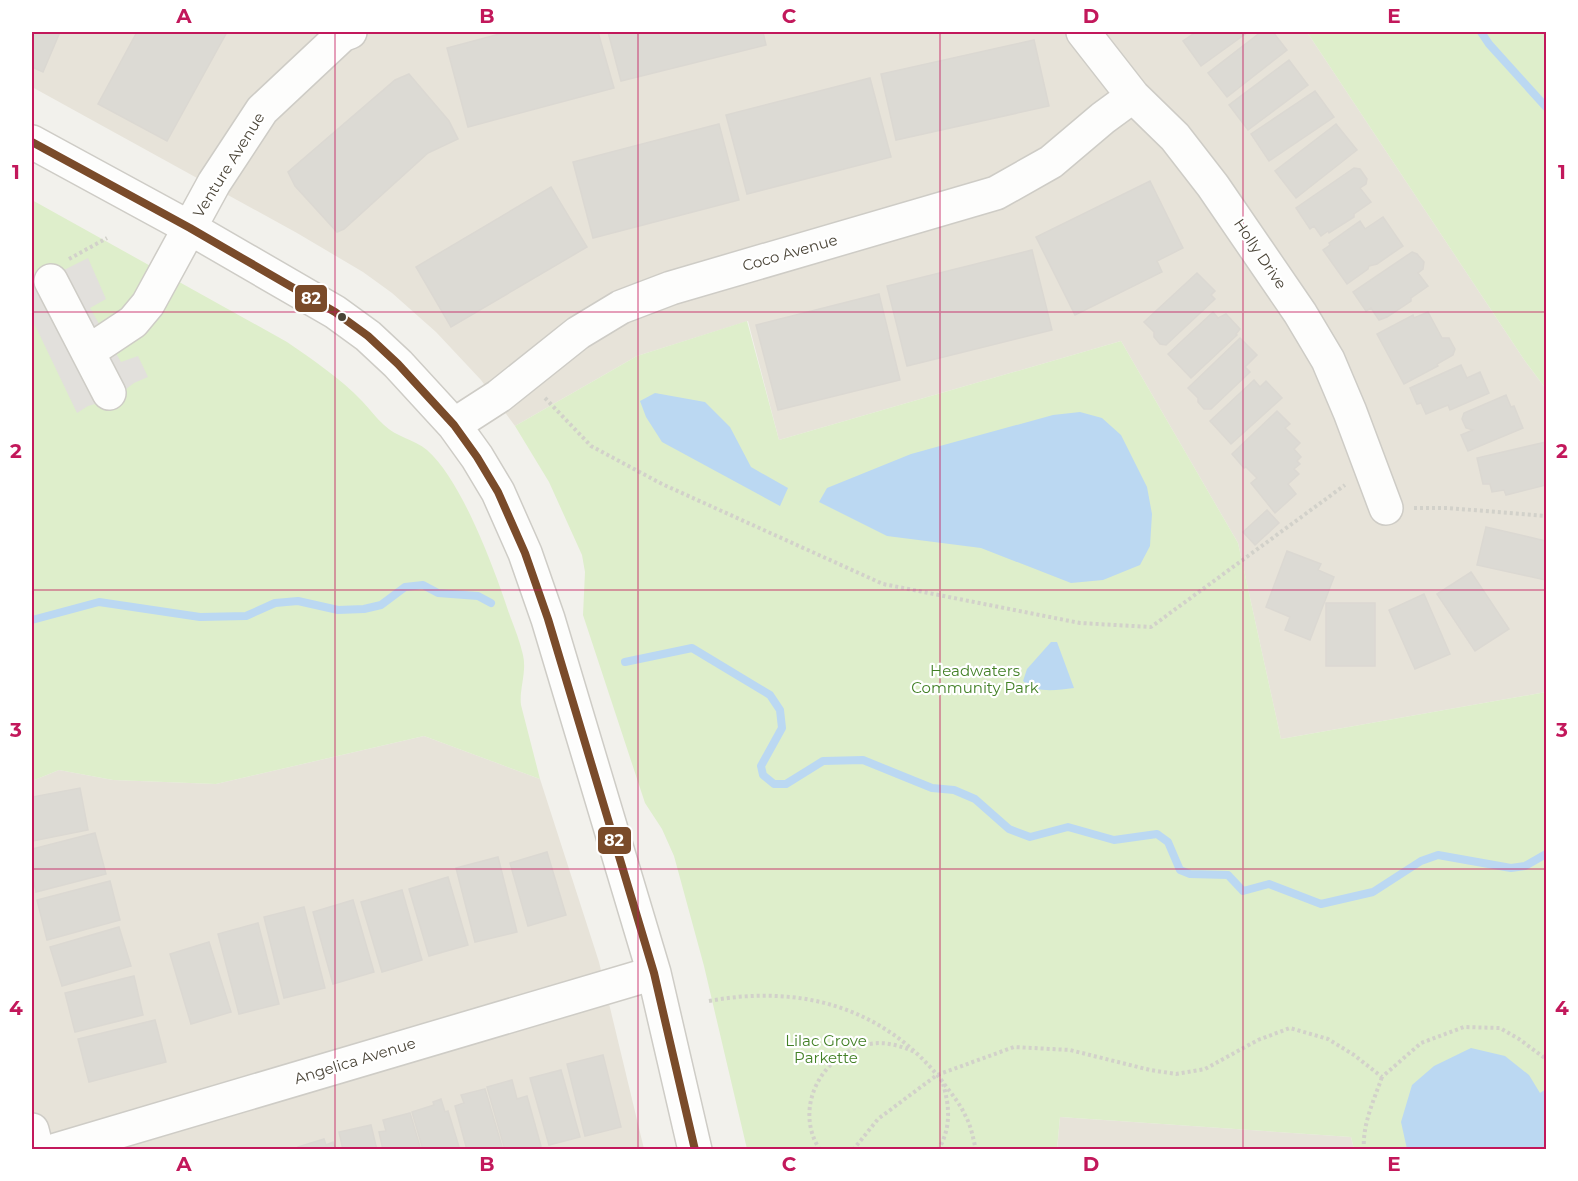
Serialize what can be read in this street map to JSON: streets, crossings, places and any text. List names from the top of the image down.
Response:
{
  "streets": {
    "street": [
      "Venture Avenue",
      "Coco Avenue",
      "Holly Drive",
      "Angelica Avenue"
    ]
  },
  "crossings": [
    ["Coco Avenue", "Holly Drive"]
  ],
  "parks": ["Headwaters Community Park", "Lilac Grove Parkette"],
  "lines": ["transit line 82"],
  "grid": {
    "columns": [
      "A",
      "B",
      "C",
      "D",
      "E"
    ],
    "rows": [
      "1",
      "2",
      "3",
      "4"
    ]
  }
}
